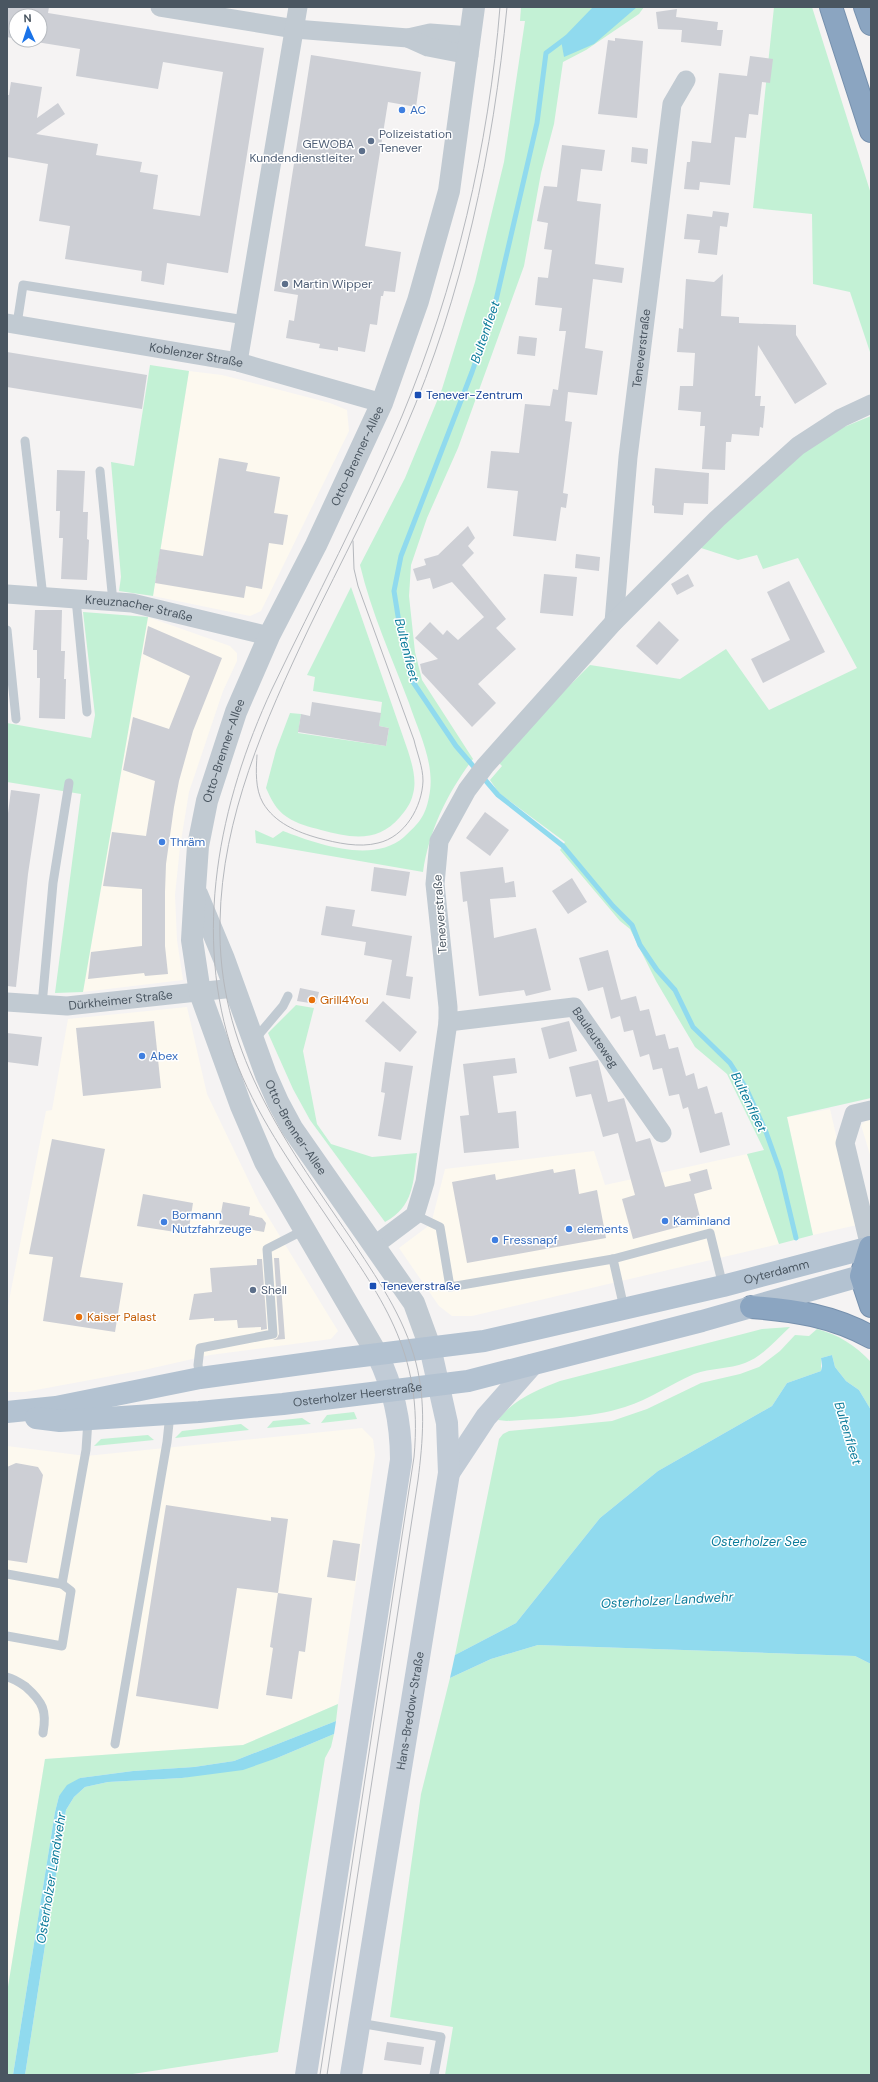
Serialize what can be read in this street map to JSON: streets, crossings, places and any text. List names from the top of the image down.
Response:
{
  "streets": {
    "main road": ["Oyterdamm", "Osterholzer Heerstraße", "Hans-Bredow-Straße"],
    "street": [
      "Teneverstraße",
      "Koblenzer Straße",
      "Otto-Brenner-Allee",
      "Kreuznacher Straße",
      "Dürkheimer Straße",
      "Bauleuteweg"
    ]
  },
  "crossings": [
    ["Teneverstraße", "Bauleuteweg"],
    ["Koblenzer Straße", "Otto-Brenner-Allee"],
    ["Otto-Brenner-Allee", "Kreuznacher Straße"],
    ["Otto-Brenner-Allee", "Dürkheimer Straße"],
    ["Otto-Brenner-Allee", "Osterholzer Heerstraße"],
    ["Otto-Brenner-Allee", "Hans-Bredow-Straße"],
    ["Oyterdamm", "Osterholzer Heerstraße"],
    ["Osterholzer Heerstraße", "Hans-Bredow-Straße"]
  ],
  "water": ["Bultenfleet", "Osterholzer See", "Osterholzer Landwehr"],
  "places": {
    "other": [
      "AC",
      "Polizeistation Tenever",
      "GEWOBA Kundendienstleiter",
      "Martin Wipper",
      "Thräm",
      "Grill4You",
      "Abex",
      "Kaminland",
      "Bormann Nutzfahrzeuge",
      "elements",
      "Fressnapf",
      "Shell",
      "Kaiser Palast"
    ],
    "transit": ["Tenever-Zentrum", "Teneverstraße"]
  },
  "north": "top"
}
